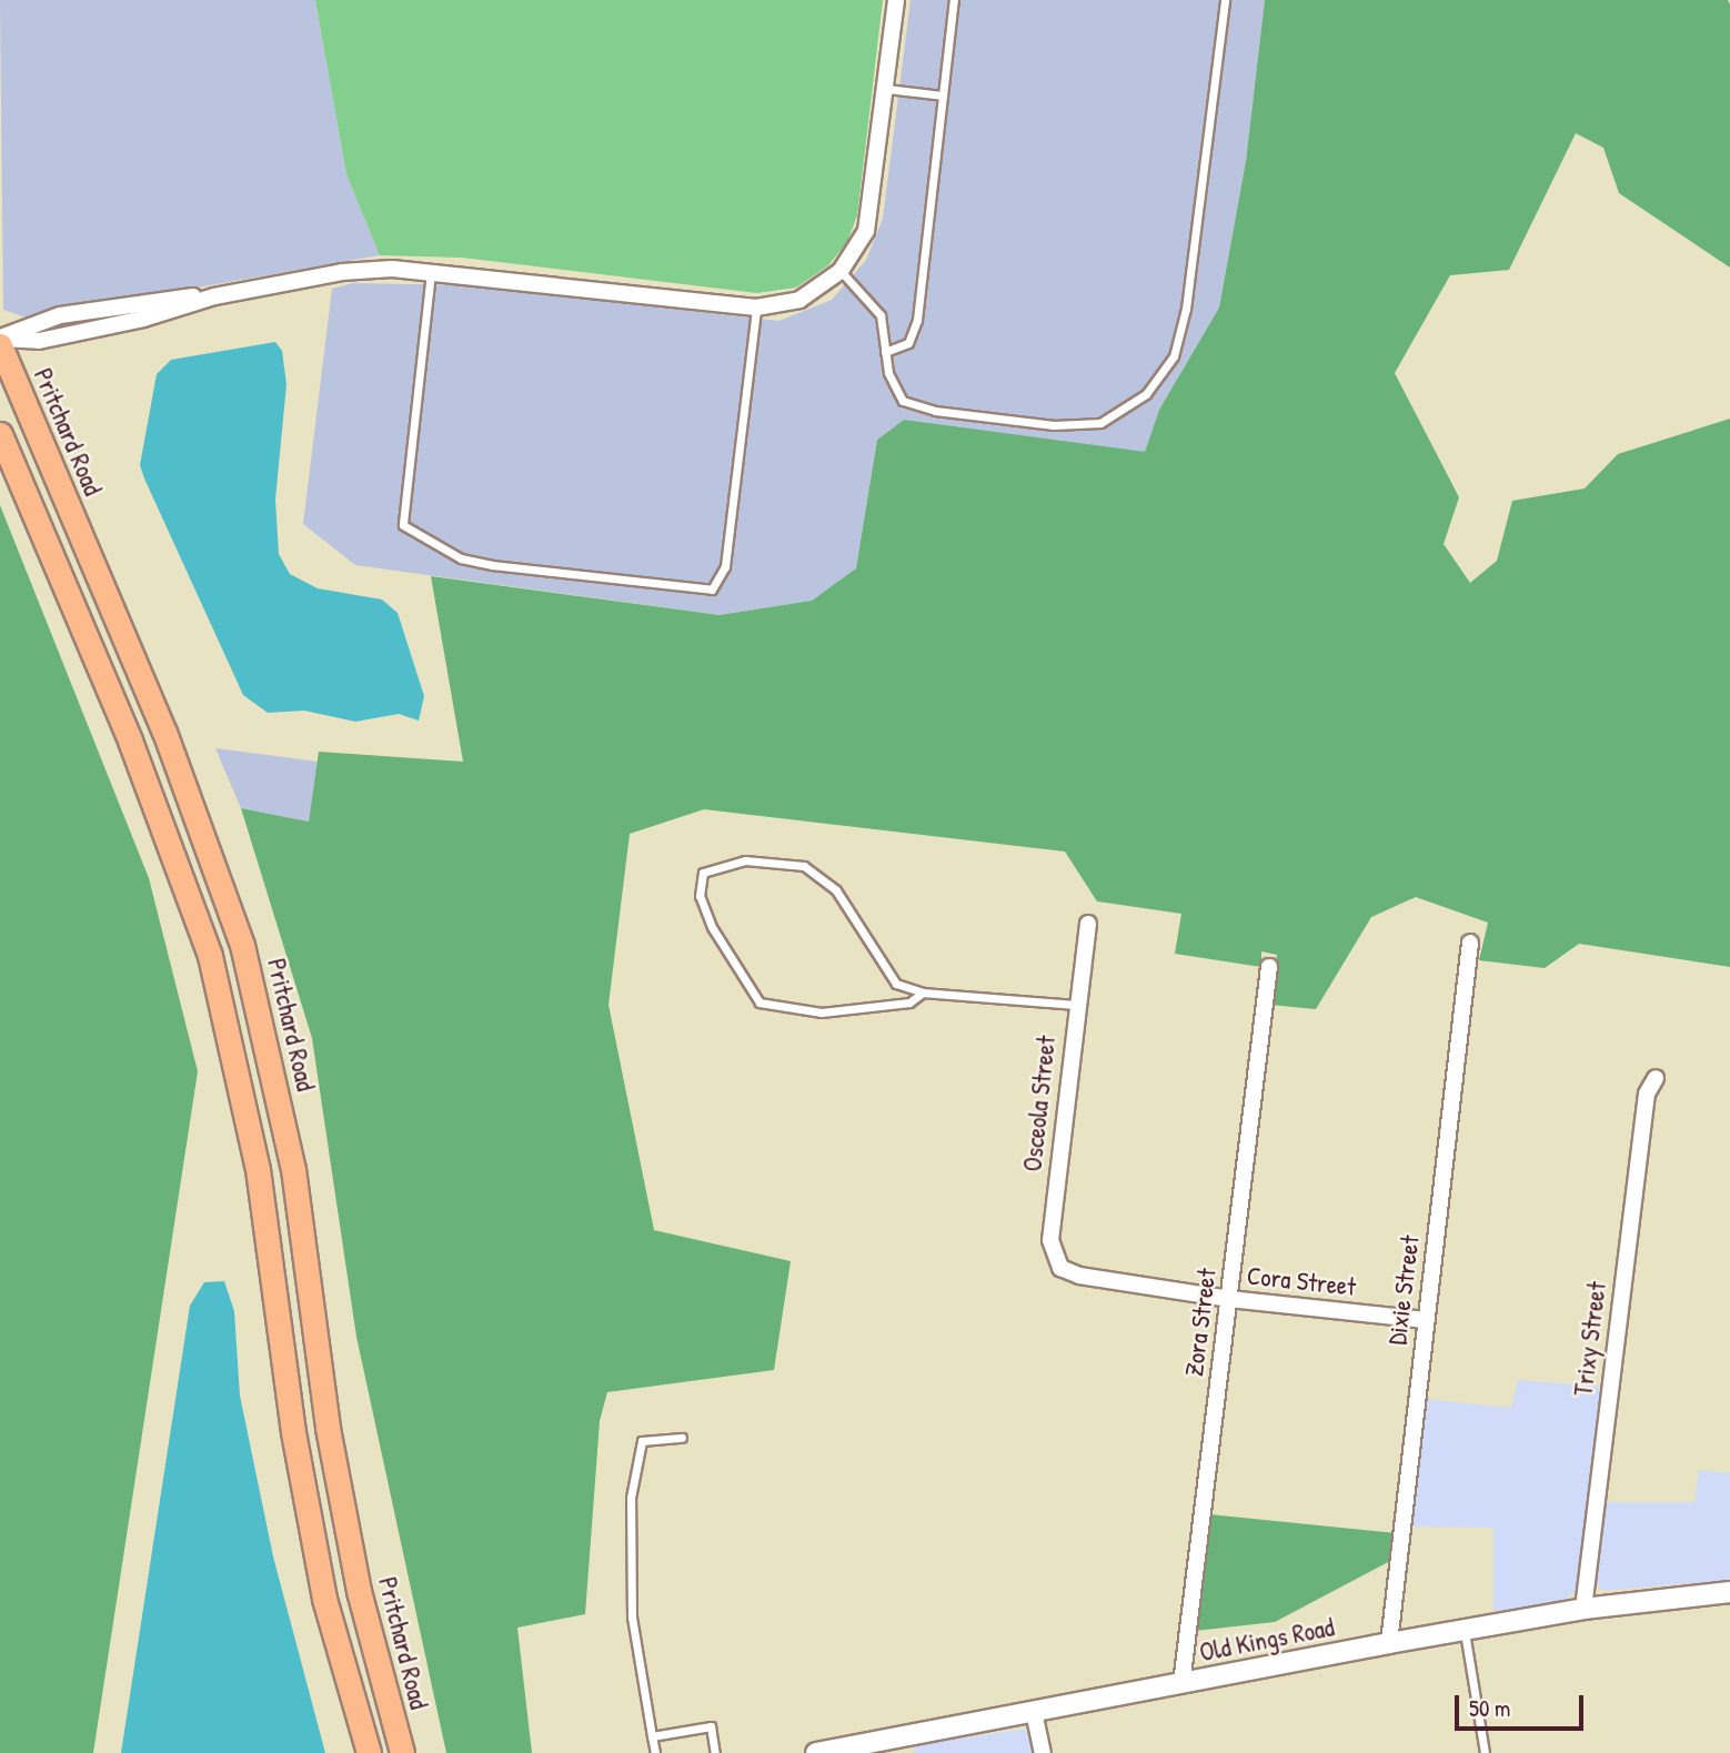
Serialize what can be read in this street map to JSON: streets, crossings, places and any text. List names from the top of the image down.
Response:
{
  "streets": {
    "main road": ["Pritchard Road"],
    "street": [
      "Osceola Street",
      "Cora Street",
      "Dixie Street",
      "Zora Street",
      "Trixy Street",
      "Old Kings Road"
    ]
  },
  "crossings": [
    ["Osceola Street", "Cora Street"],
    ["Cora Street", "Dixie Street"],
    ["Cora Street", "Zora Street"],
    ["Dixie Street", "Old Kings Road"],
    ["Zora Street", "Old Kings Road"],
    ["Trixy Street", "Old Kings Road"]
  ],
  "scale_bar": "50 m"
}
